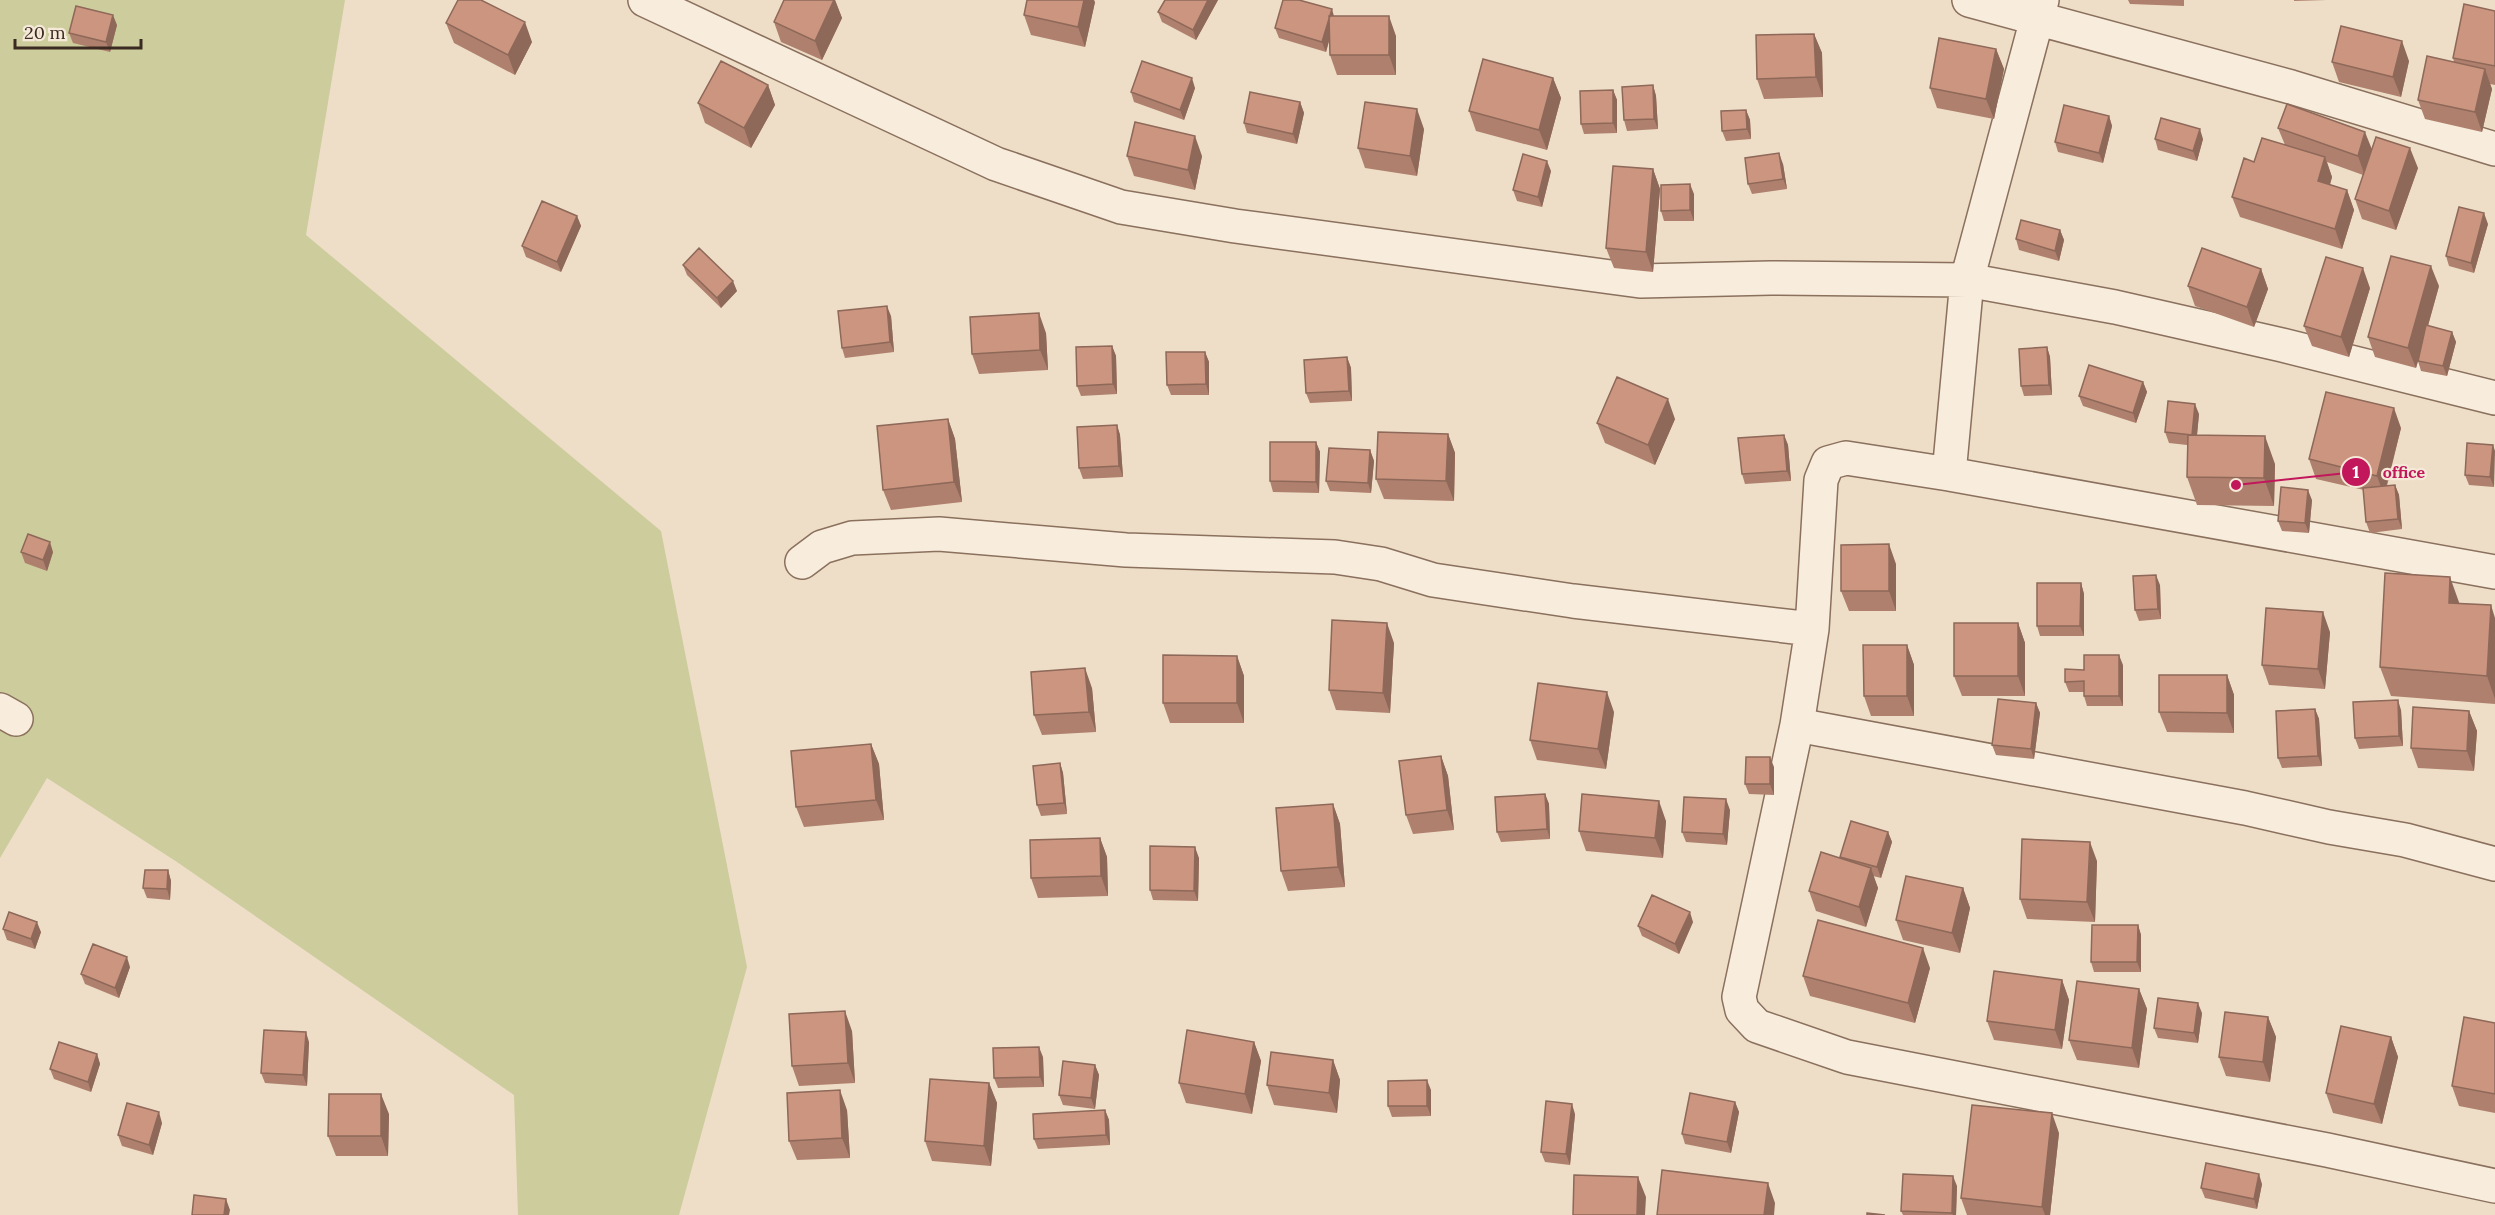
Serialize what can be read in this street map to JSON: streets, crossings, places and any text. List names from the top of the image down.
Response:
{
  "places": ["office"],
  "scale_bar": "20 m"
}
